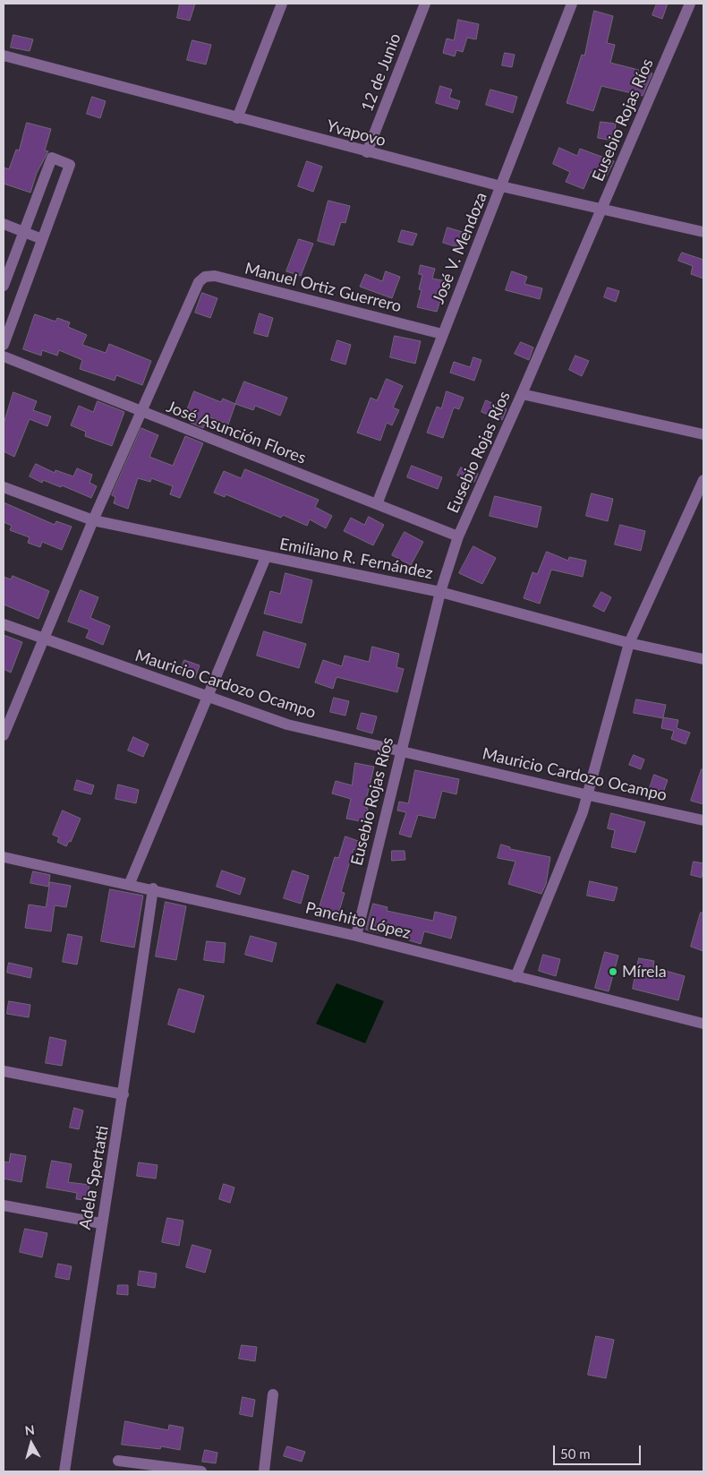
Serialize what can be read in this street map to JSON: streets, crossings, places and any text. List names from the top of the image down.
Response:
{
  "streets": {
    "street": [
      "12 de Junio",
      "Eusebio Rojas Ríos",
      "Yvapovo",
      "José V. Mendoza",
      "Manuel Ortiz Guerrero",
      "José Asunción Flores",
      "Emiliano R. Fernández",
      "Mauricio Cardozo Ocampo",
      "Panchito López",
      "Adela Spertatti"
    ]
  },
  "crossings": [
    ["12 de Junio", "Yvapovo"],
    ["Eusebio Rojas Ríos", "Yvapovo"],
    ["Eusebio Rojas Ríos", "José Asunción Flores"],
    ["Eusebio Rojas Ríos", "Emiliano R. Fernández"],
    ["Eusebio Rojas Ríos", "Mauricio Cardozo Ocampo"],
    ["Eusebio Rojas Ríos", "Panchito López"],
    ["Yvapovo", "José V. Mendoza"],
    ["José V. Mendoza", "Manuel Ortiz Guerrero"],
    ["José V. Mendoza", "José Asunción Flores"],
    ["Manuel Ortiz Guerrero", "José Asunción Flores"],
    ["Panchito López", "Adela Spertatti"]
  ],
  "places": ["Mírela"],
  "scale_bar": "50 m",
  "north": "top"
}
